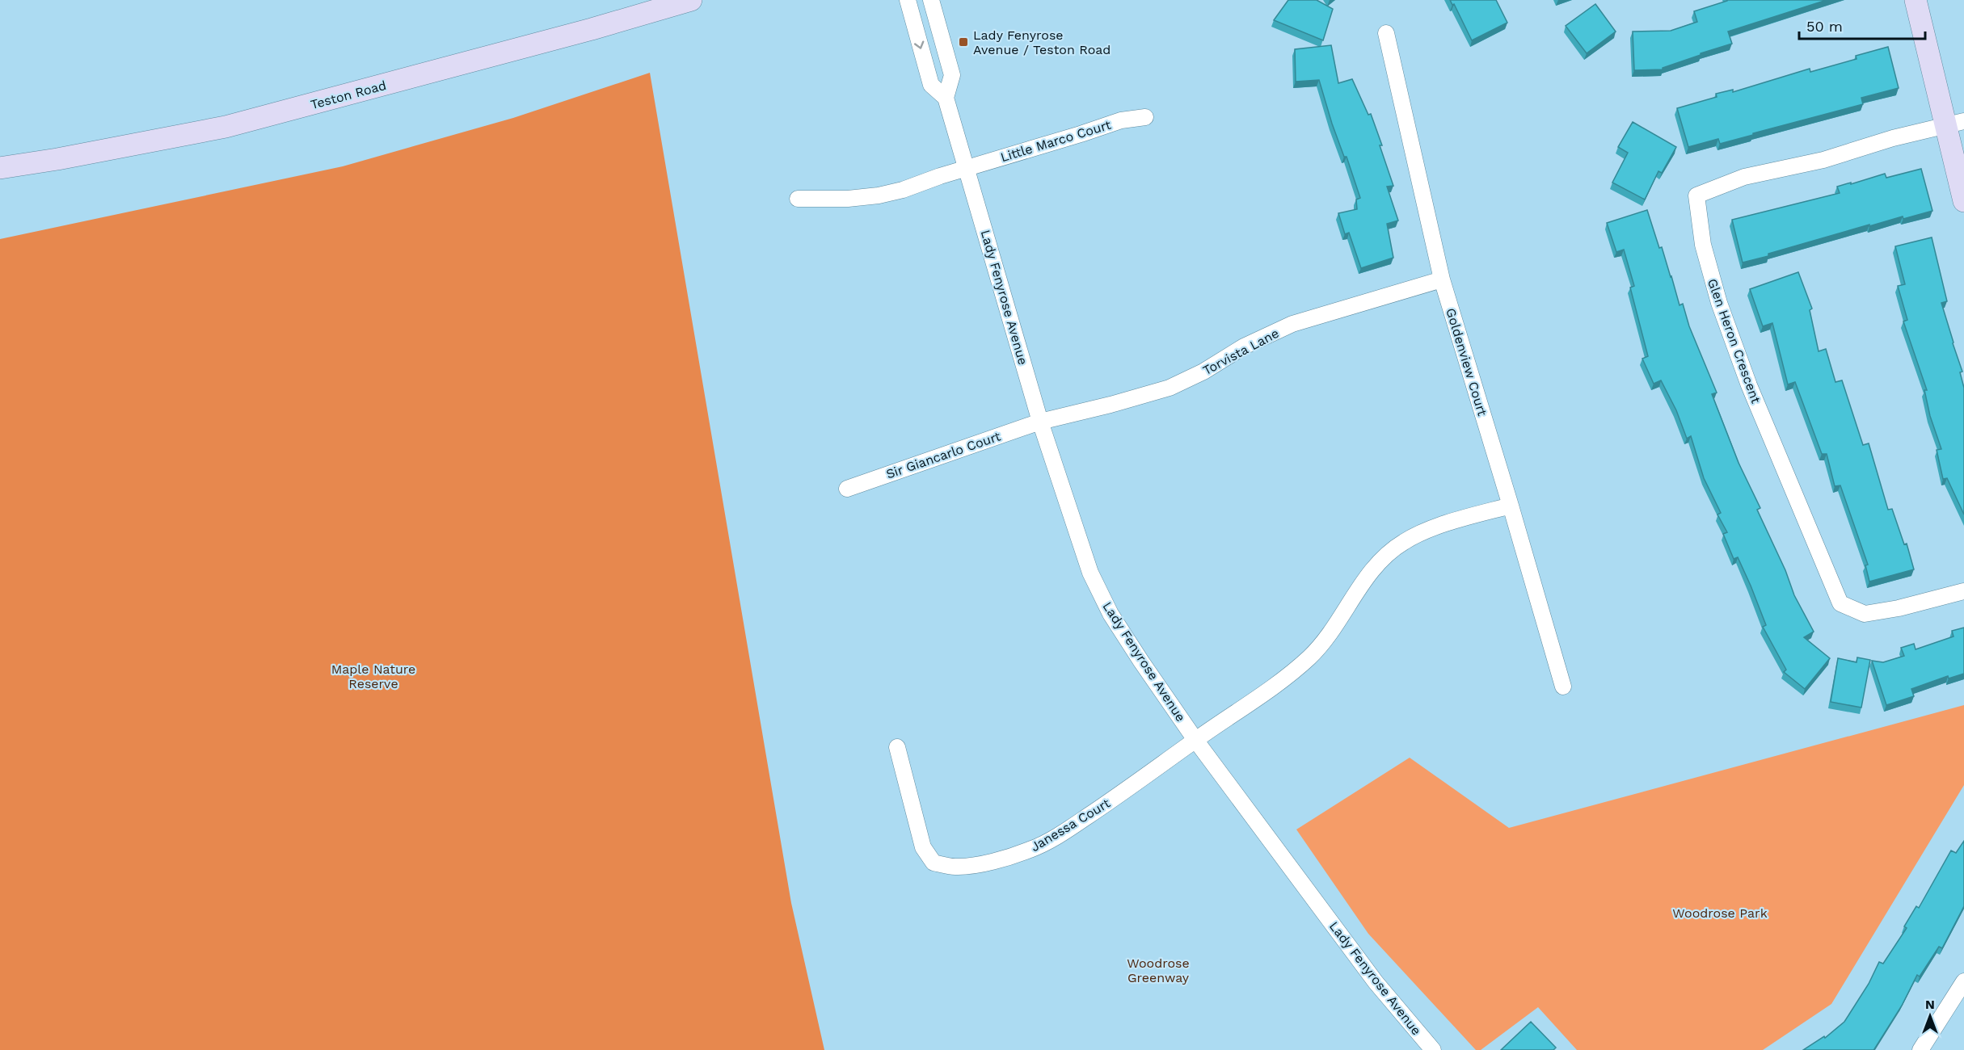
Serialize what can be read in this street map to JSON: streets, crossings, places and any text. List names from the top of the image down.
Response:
{
  "streets": {
    "main road": ["Teston Road"],
    "street": [
      "Little Marco Court",
      "Lady Fenyrose Avenue",
      "Glen Heron Crescent",
      "Torvista Lane",
      "Goldenview Court",
      "Sir Giancarlo Court",
      "Janessa Court"
    ]
  },
  "crossings": [
    ["Little Marco Court", "Lady Fenyrose Avenue"],
    ["Lady Fenyrose Avenue", "Torvista Lane"],
    ["Lady Fenyrose Avenue", "Sir Giancarlo Court"],
    ["Lady Fenyrose Avenue", "Janessa Court"],
    ["Torvista Lane", "Goldenview Court"],
    ["Torvista Lane", "Sir Giancarlo Court"],
    ["Goldenview Court", "Janessa Court"]
  ],
  "parks": ["Maple Nature Reserve", "Woodrose Park", "Woodrose Greenway"],
  "places": {
    "transit": ["Lady Fenyrose Avenue / Teston Road"]
  },
  "scale_bar": "50 m",
  "north": "top"
}
